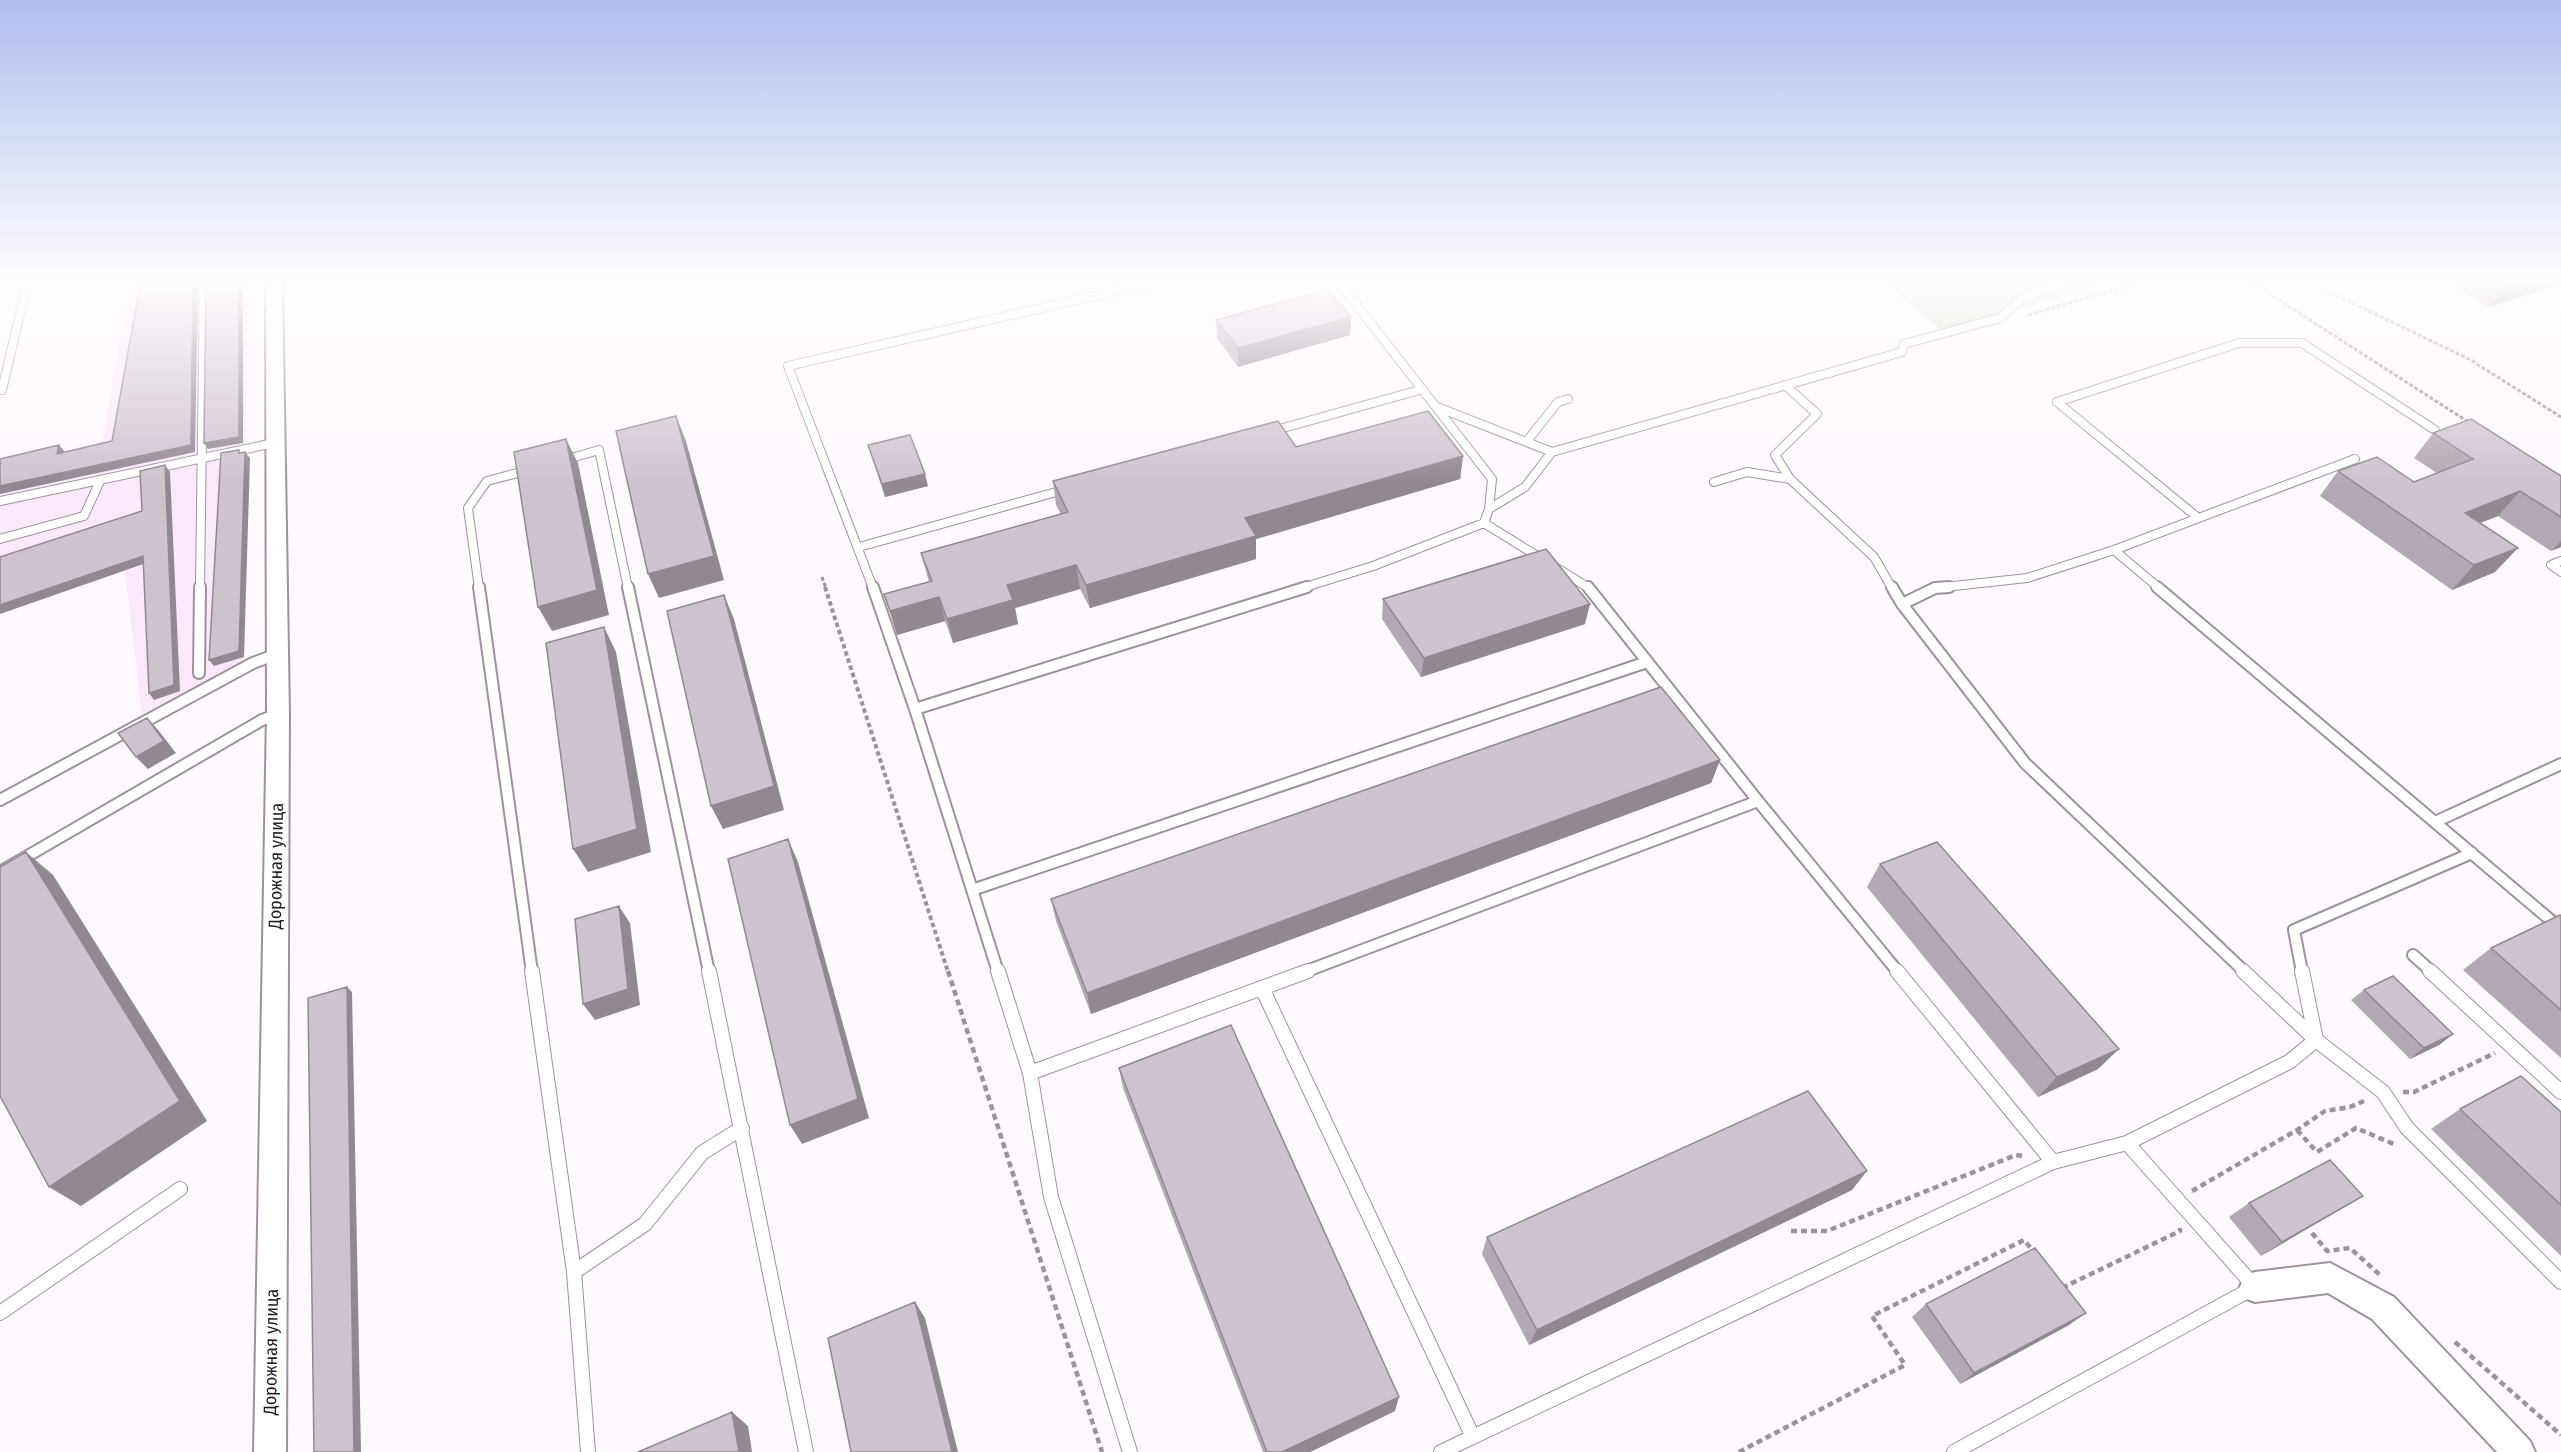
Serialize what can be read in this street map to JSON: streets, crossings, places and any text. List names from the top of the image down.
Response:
{
  "streets": {
    "street": ["Дорожная улица"]
  }
}
